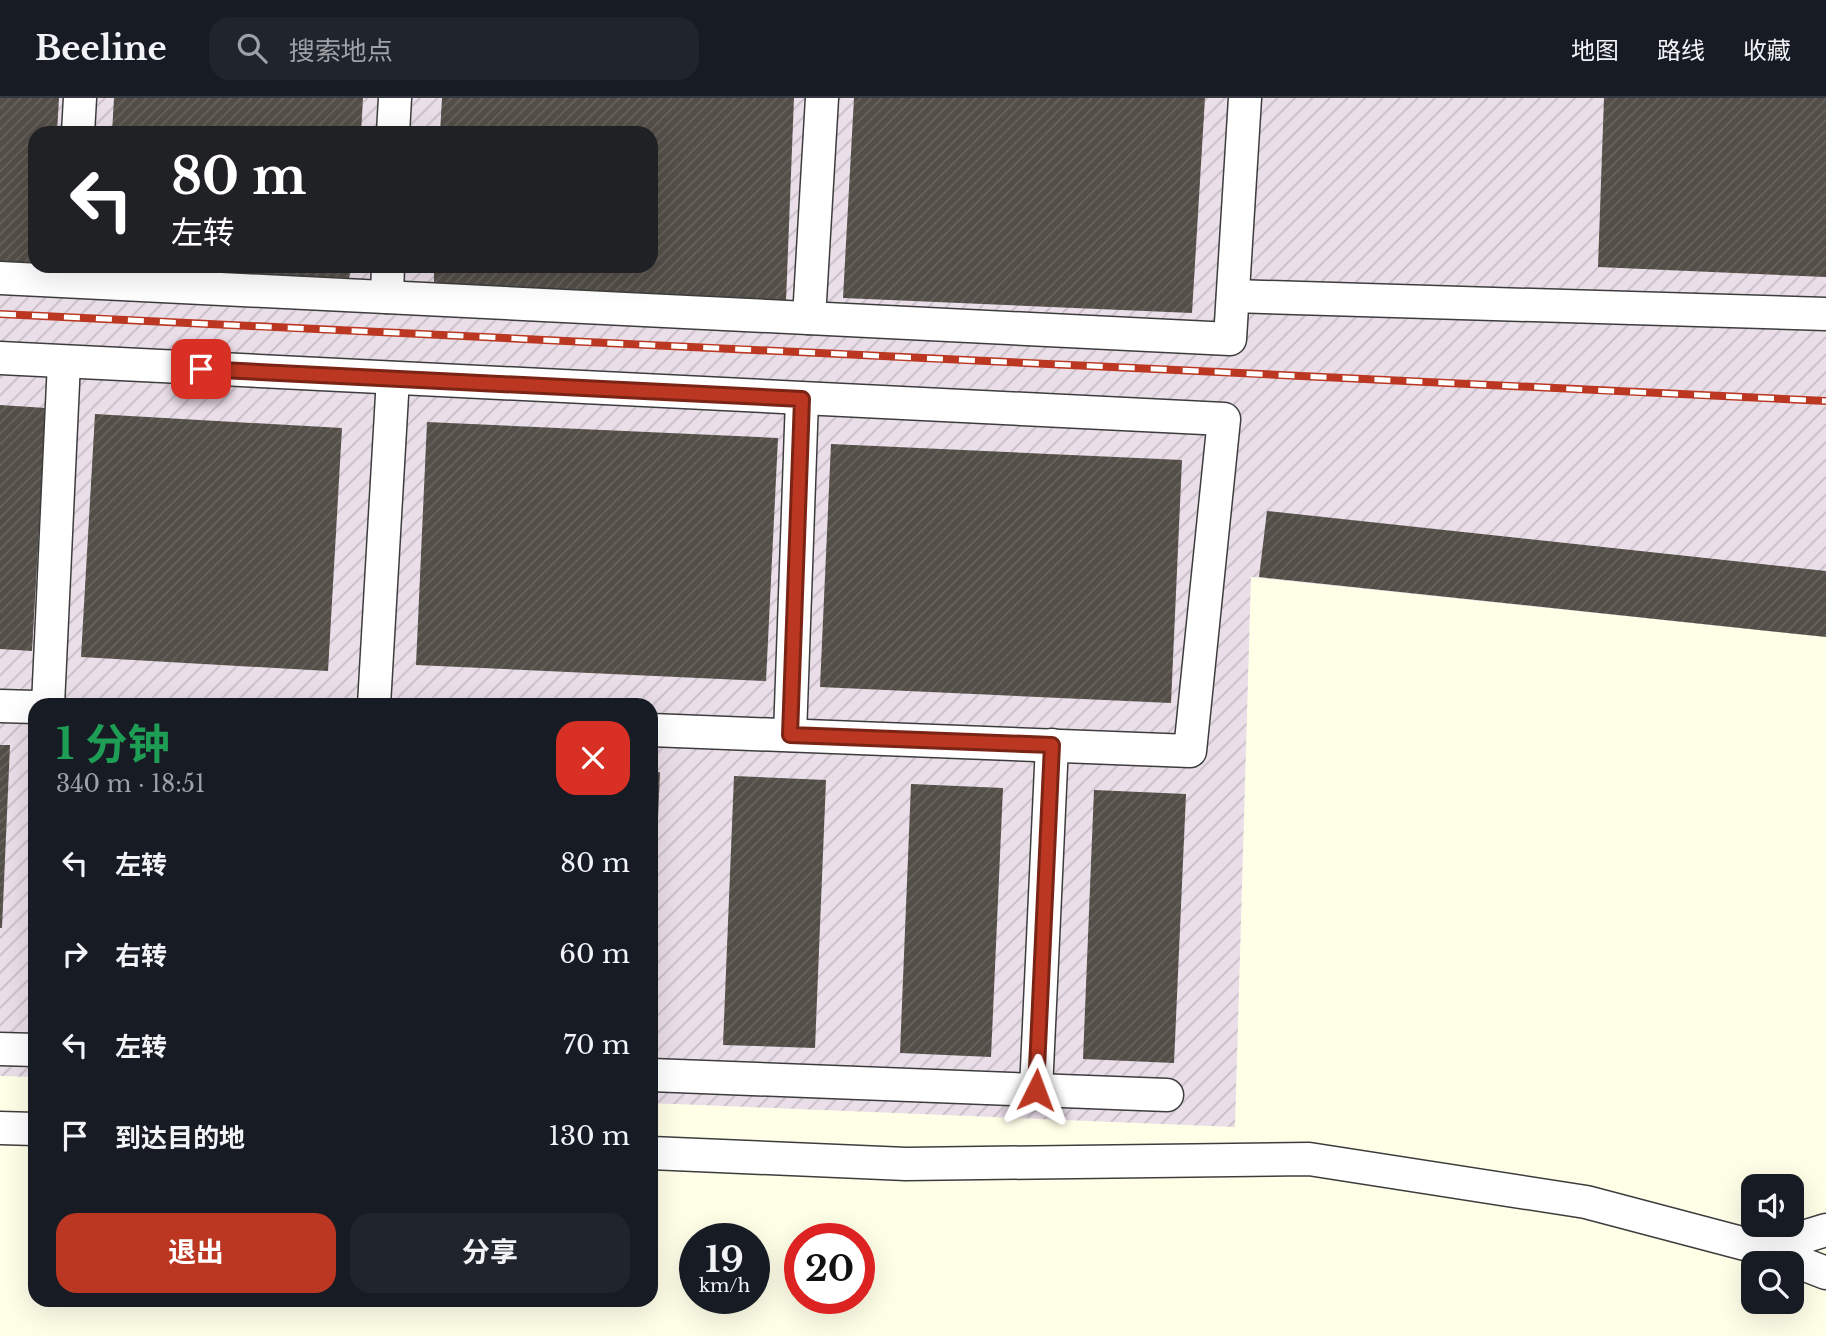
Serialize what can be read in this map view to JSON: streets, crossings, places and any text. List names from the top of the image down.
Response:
{
  "page": {
    "header": "Beeline",
    "search": "搜索地点",
    "nav": ["地图", "路线", "收藏"],
    "turn": ["80 m", "左转"],
    "heading": ["1 分钟", "340 m · 18:51"],
    "list": [
      {
        "name": "左转",
        "value": "80 m"
      },
      {
        "name": "右转",
        "value": "60 m"
      },
      {
        "name": "左转",
        "value": "70 m"
      },
      {
        "name": "到达目的地",
        "value": "130 m"
      }
    ],
    "buttons": ["退出", "分享"],
    "speed": "19 km/h",
    "limit": "20"
  }
}
